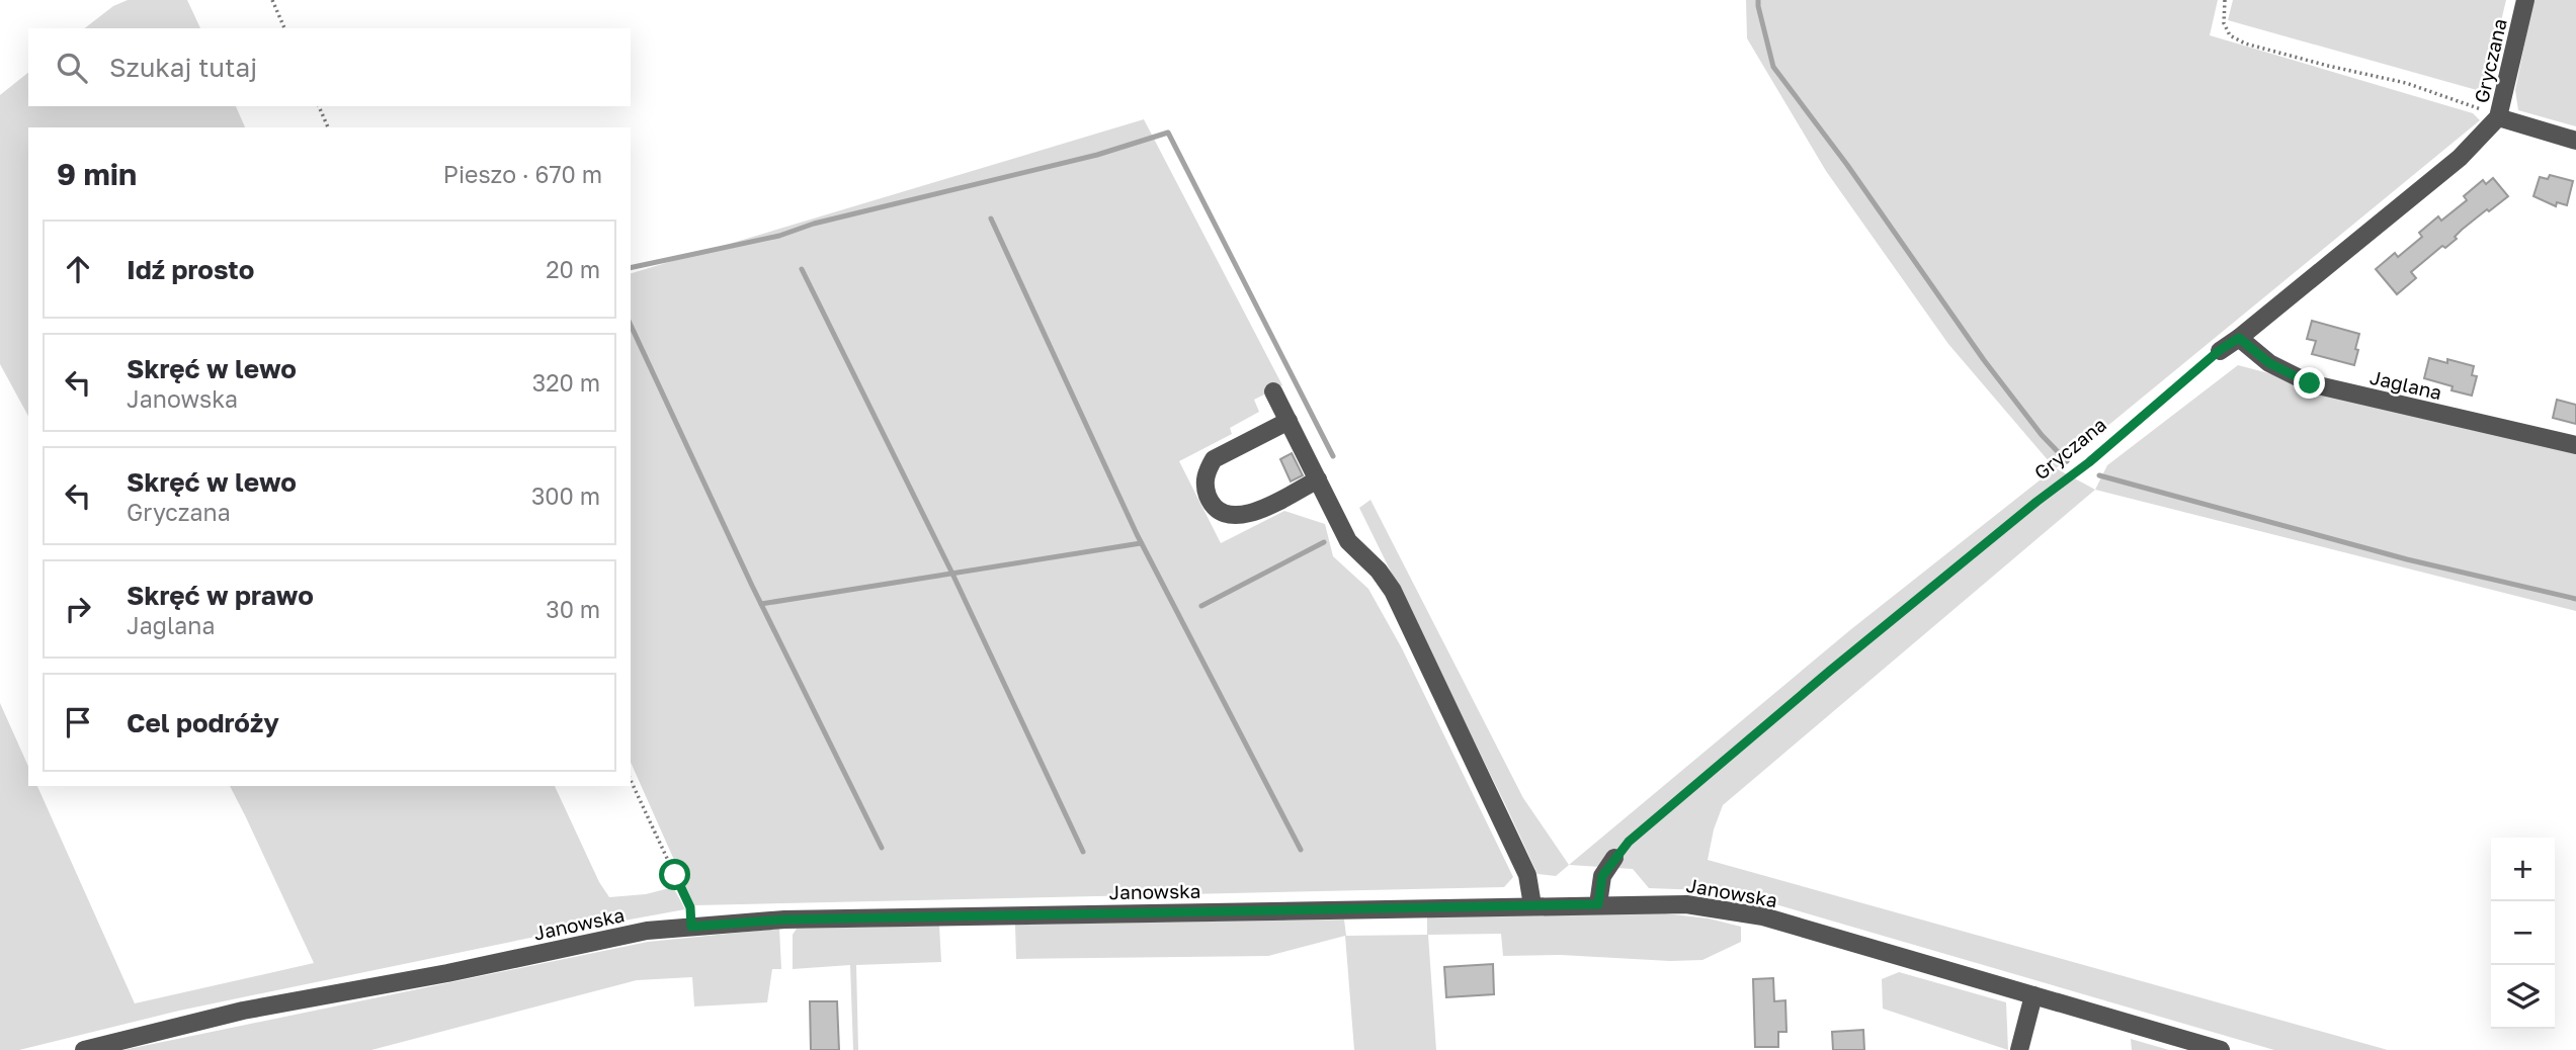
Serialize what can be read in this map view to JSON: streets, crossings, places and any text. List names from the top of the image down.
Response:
{
  "streets": {
    "street": ["Gryczana", "Jaglana", "Janowska"]
  },
  "crossings": [
    ["Gryczana", "Jaglana"]
  ],
  "page": {
    "search": "Szukaj tutaj",
    "heading": ["9 min", "Pieszo · 670 m"],
    "list": [
      ["Idź prosto", "20 m"],
      ["Skręć w lewo", "Janowska", "320 m"],
      ["Skręć w lewo", "Gryczana", "300 m"],
      ["Skręć w prawo", "Jaglana", "30 m"],
      "Cel podróży"
    ],
    "map_buttons": ["+", "−"]
  }
}
